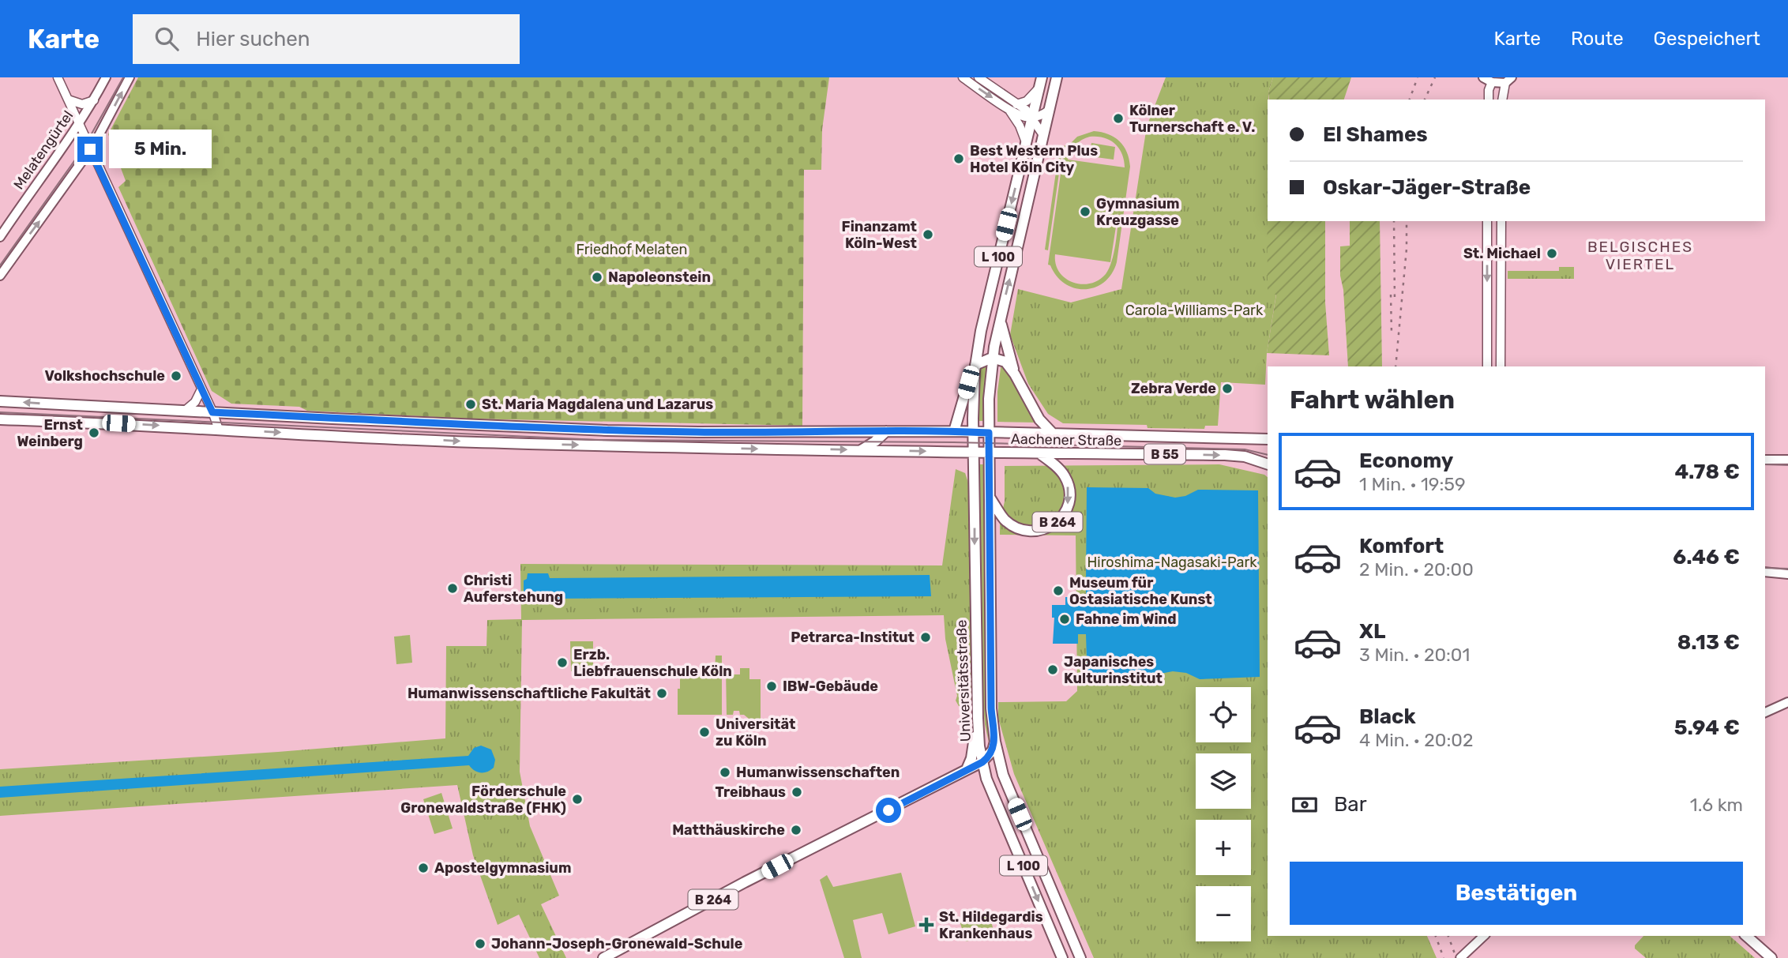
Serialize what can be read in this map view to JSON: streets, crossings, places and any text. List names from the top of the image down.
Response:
{
  "streets": {
    "main road": [
      "Melatengürtel",
      "L 100",
      "Aachener Straße",
      "B 55",
      "B 264",
      "Universitätsstraße"
    ]
  },
  "crossings": [
    ["L 100", "Aachener Straße"],
    ["L 100", "Universitätsstraße"],
    ["Aachener Straße", "B 264"],
    ["Aachener Straße", "Universitätsstraße"],
    ["B 264", "Universitätsstraße"]
  ],
  "districts": ["BELGISCHES VIERTEL"],
  "parks": ["Friedhof Melaten", "Carola-Williams-Park", "Hiroshima-Nagasaki-Park"],
  "places": {
    "other": [
      "Kölner Turnerschaft e. V.",
      "Best Western Plus Hotel Köln City",
      "Gymnasium Kreuzgasse",
      "Finanzamt Köln-West",
      "St. Michael",
      "Napoleonstein",
      "Volkshochschule",
      "Zebra Verde",
      "St. Maria Magdalena und Lazarus",
      "Ernst Weinberg",
      "Christi Auferstehung",
      "Museum für Ostasiatische Kunst",
      "Fahne im Wind",
      "Petrarca-Institut",
      "Erzb. Liebfrauenschule Köln",
      "Japanisches Kulturinstitut",
      "IBW-Gebäude",
      "Humanwissenschaftliche Fakultät",
      "Universität zu Köln",
      "Humanwissenschaften",
      "Treibhaus",
      "Förderschule Gronewaldstraße (FHK)",
      "Matthäuskirche",
      "Apostelgymnasium",
      "Johann-Joseph-Gronewald-Schule"
    ],
    "health": ["St. Hildegardis Krankenhaus"]
  },
  "page": {
    "header": "Karte",
    "search": "Hier suchen",
    "nav": ["Karte", "Route", "Gespeichert"],
    "banner": ["El Shames", "Oskar-Jäger-Straße"],
    "bubble": "5 Min.",
    "heading": "Fahrt wählen",
    "list": [
      {
        "name": "Economy",
        "note": "1 Min. · 19:59",
        "value": "4.78 €"
      },
      {
        "name": "Komfort",
        "note": "2 Min. · 20:00",
        "value": "6.46 €"
      },
      {
        "name": "XL",
        "note": "3 Min. · 20:01",
        "value": "8.13 €"
      },
      {
        "name": "Black",
        "note": "4 Min. · 20:02",
        "value": "5.94 €"
      }
    ],
    "map_buttons": ["+", "−"],
    "pay": ["Bar", "1.6 km"],
    "buttons": "Bestätigen"
  }
}
